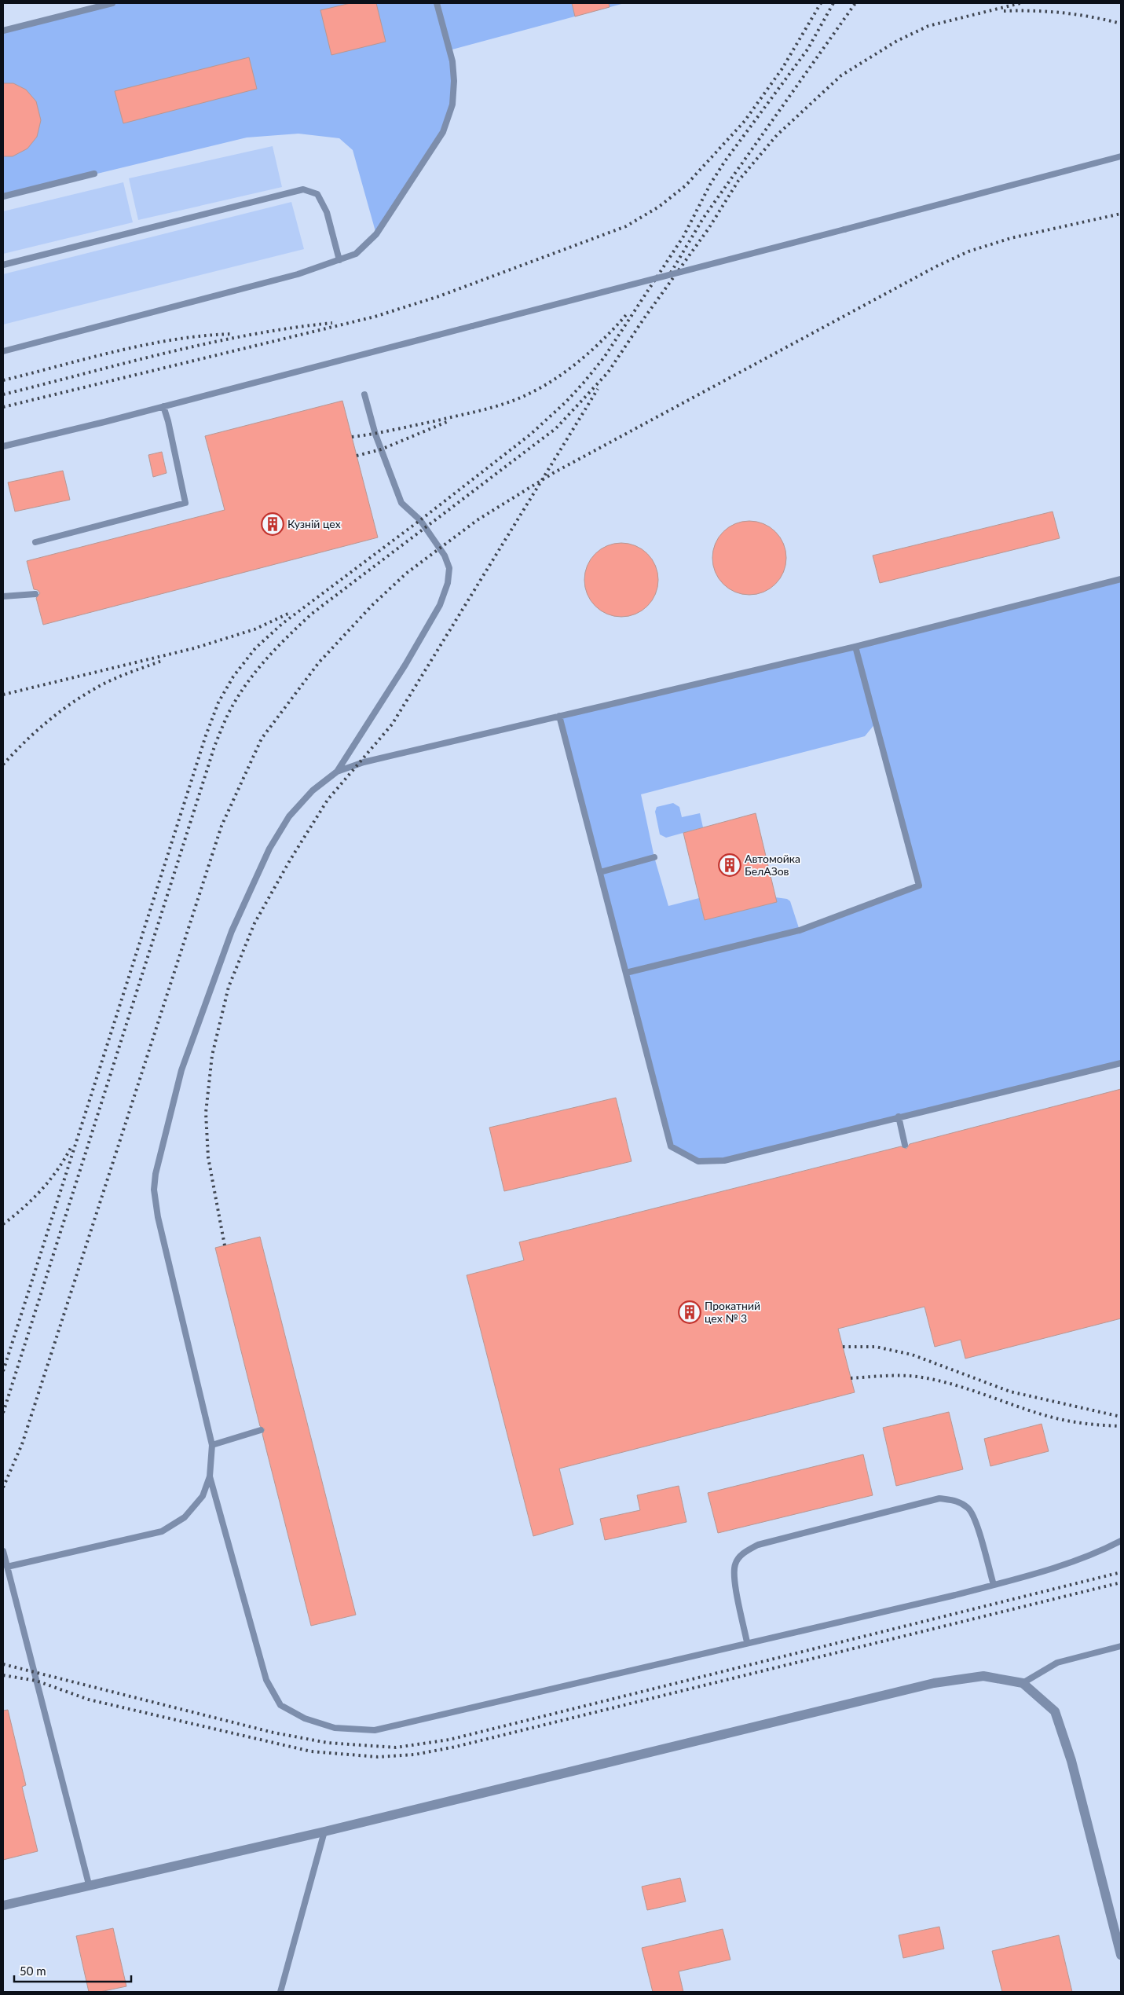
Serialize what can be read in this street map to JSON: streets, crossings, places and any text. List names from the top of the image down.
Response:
{
  "places": {
    "building": ["Кузній цех", "Автомойка БелАЗов", "Прокатний цех № 3"]
  },
  "scale_bar": "50 m"
}
